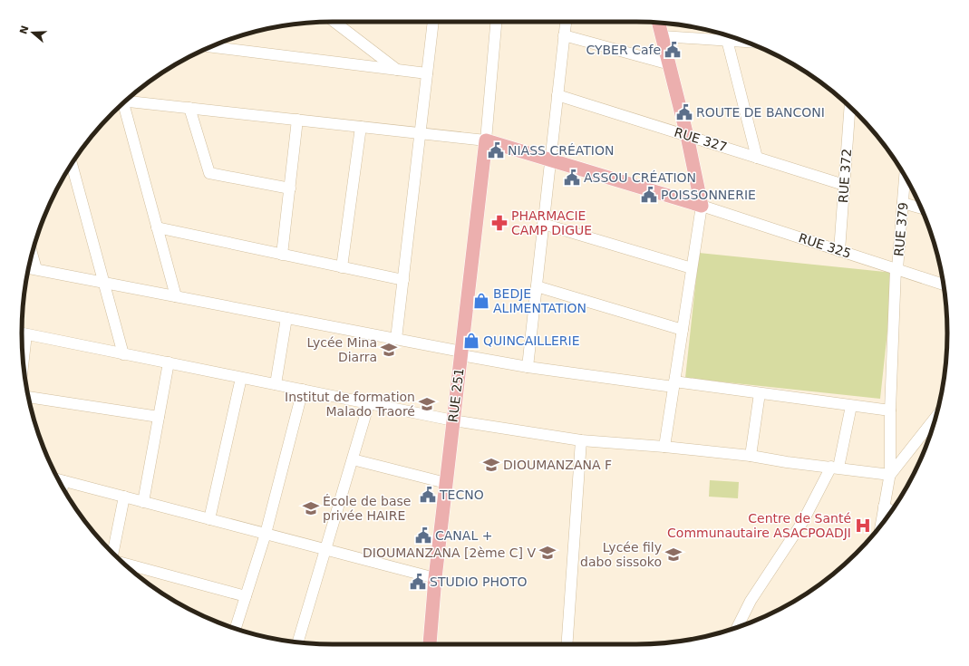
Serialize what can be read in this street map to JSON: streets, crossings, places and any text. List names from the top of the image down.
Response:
{
  "streets": {
    "main road": ["RUE 251"],
    "street": [
      "RUE 327",
      "RUE 372",
      "RUE 379",
      "RUE 325"
    ]
  },
  "crossings": [
    ["RUE 327", "RUE 372"],
    ["RUE 372", "RUE 325"],
    ["RUE 379", "RUE 325"]
  ],
  "places": {
    "public building": [
      "CYBER Cafe",
      "ROUTE DE BANCONI",
      "NIASS CRÉATION",
      "ASSOU CRÉATION",
      "POISSONNERIE",
      "TECNO",
      "CANAL +",
      "STUDIO PHOTO"
    ],
    "pharmacy": ["PHARMACIE CAMP DIGUE"],
    "shop": ["BEDJE ALIMENTATION", "QUINCAILLERIE"],
    "school or university": [
      "Lycée Mina Diarra",
      "Institut de formation Malado Traoré",
      "DIOUMANZANA F",
      "École de base privée HAIRE",
      "DIOUMANZANA [2ème C] V",
      "Lycée fily dabo sissoko"
    ],
    "hospital": ["Centre de Santé Communautaire ASACPOADJI"]
  },
  "north": "left"
}
